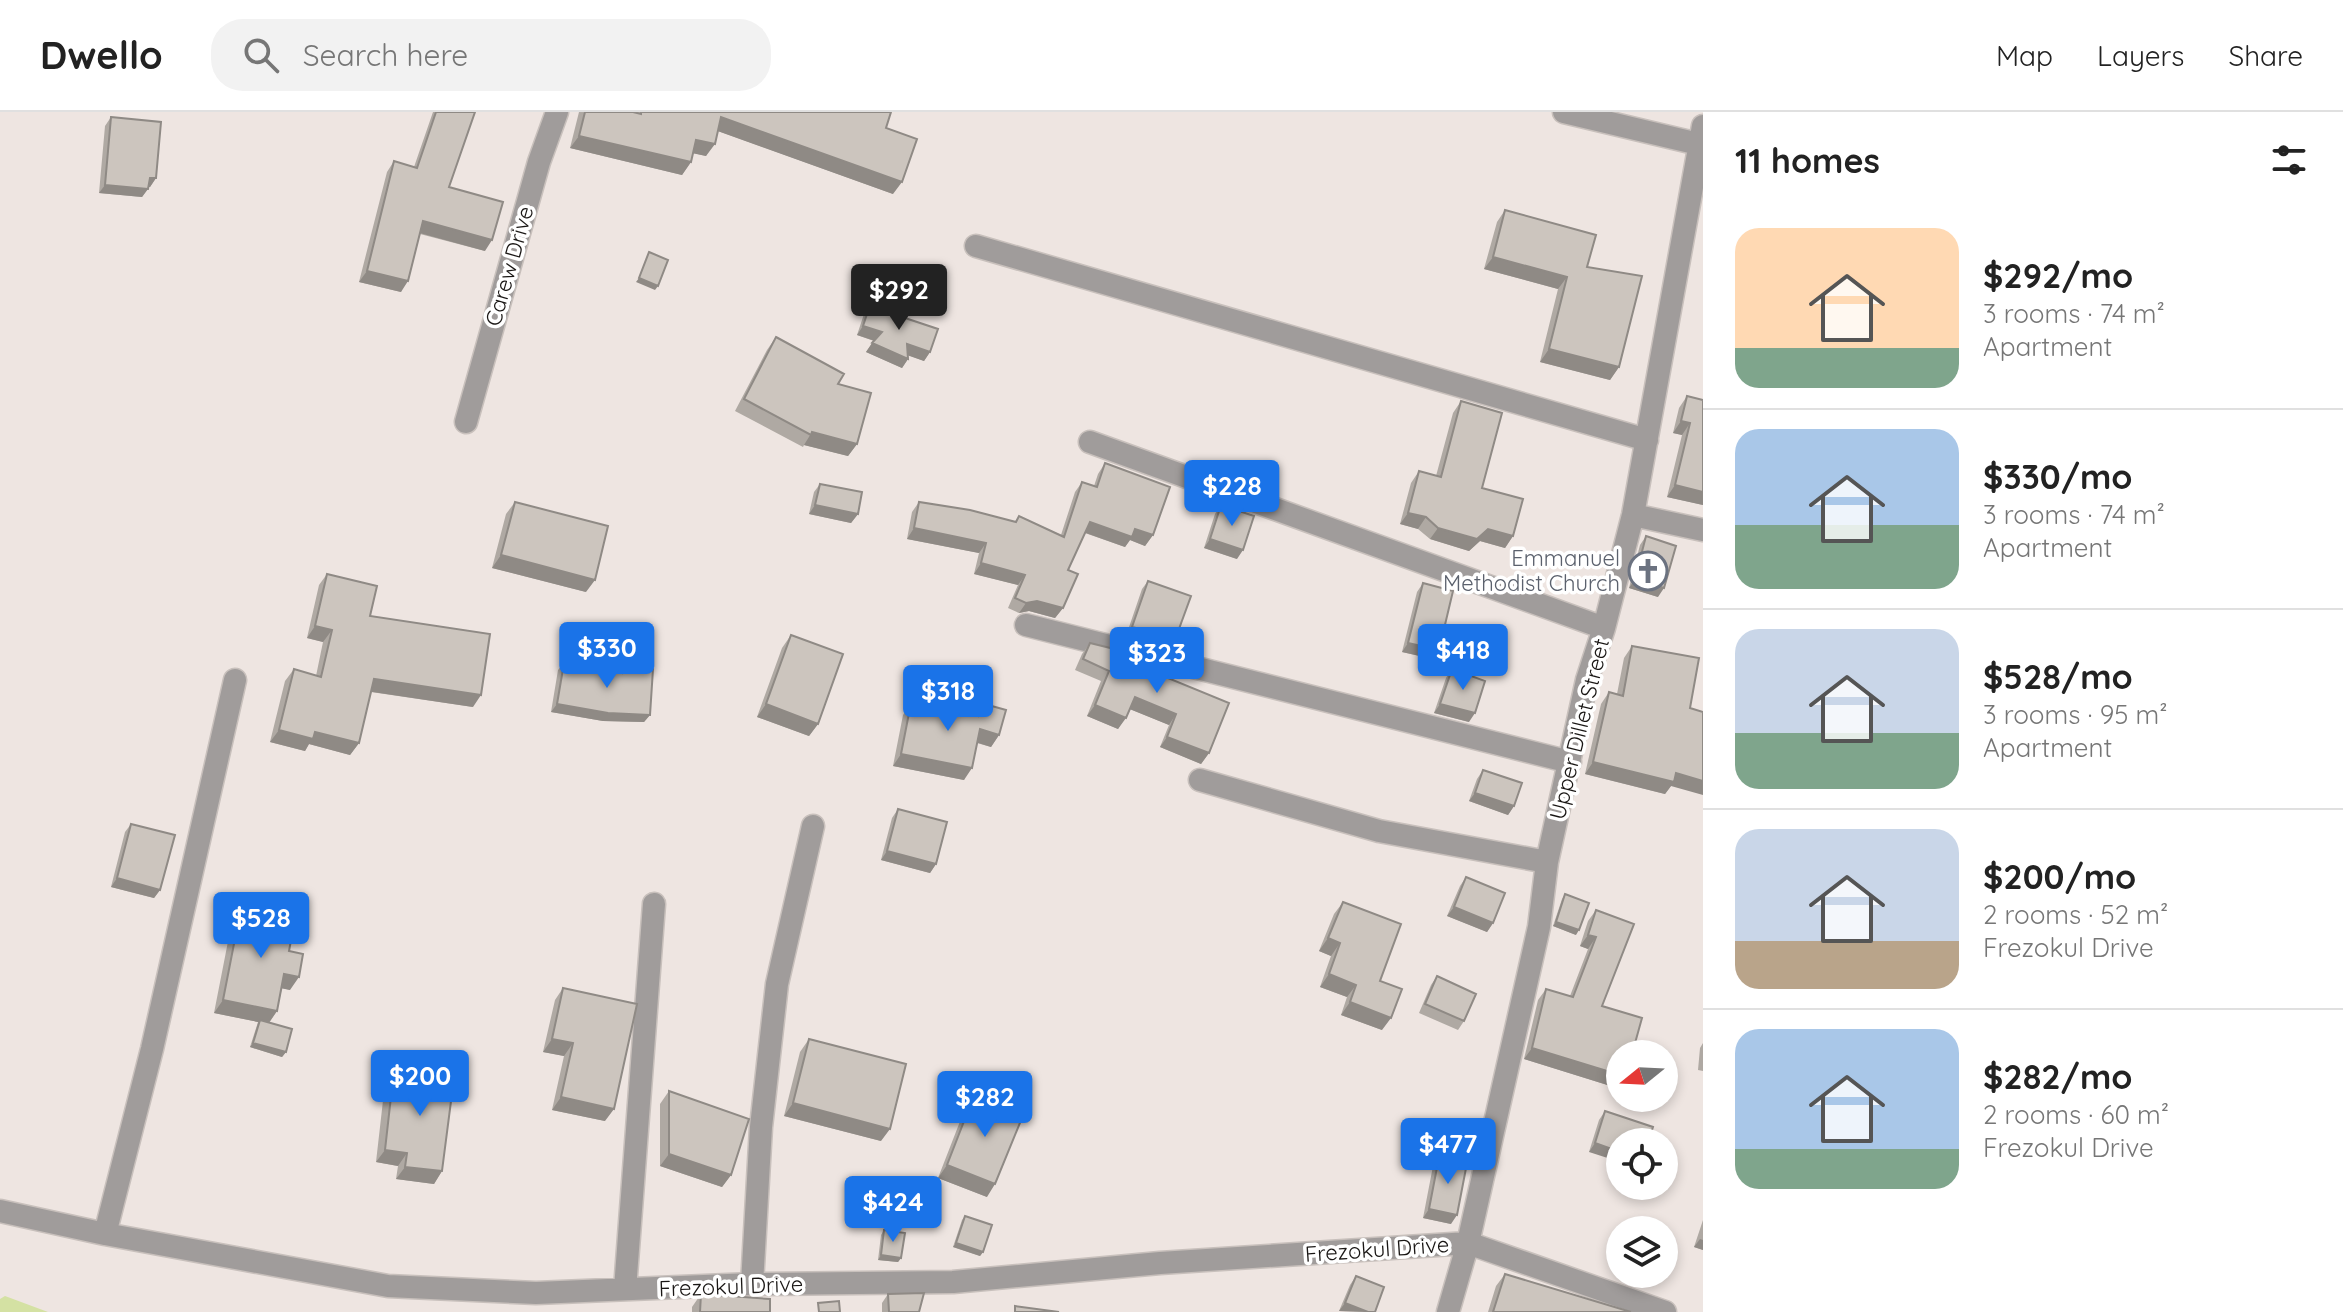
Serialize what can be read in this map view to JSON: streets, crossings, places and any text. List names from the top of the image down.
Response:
{
  "streets": {
    "street": ["Carew Drive", "Upper Dillet Street", "Frezokul Drive"]
  },
  "crossings": [
    ["Upper Dillet Street", "Frezokul Drive"]
  ],
  "places": {
    "church": ["Emmanuel Methodist Church"]
  },
  "north": "left",
  "page": {
    "header": "Dwello",
    "search": "Search here",
    "nav": ["Map", "Layers", "Share"],
    "heading": "11 homes",
    "list": [
      {
        "name": "$292/mo",
        "note": "3 rooms · 74 m² · Apartment"
      },
      {
        "name": "$330/mo",
        "note": "3 rooms · 74 m² · Apartment"
      },
      {
        "name": "$528/mo",
        "note": "3 rooms · 95 m² · Apartment"
      },
      {
        "name": "$200/mo",
        "note": "2 rooms · 52 m² · Frezokul Drive"
      },
      {
        "name": "$282/mo",
        "note": "2 rooms · 60 m² · Frezokul Drive"
      }
    ],
    "price": [
      "$292",
      "$228",
      "$330",
      "$418",
      "$323",
      "$318",
      "$528",
      "$200",
      "$282",
      "$477",
      "$424"
    ]
  }
}
